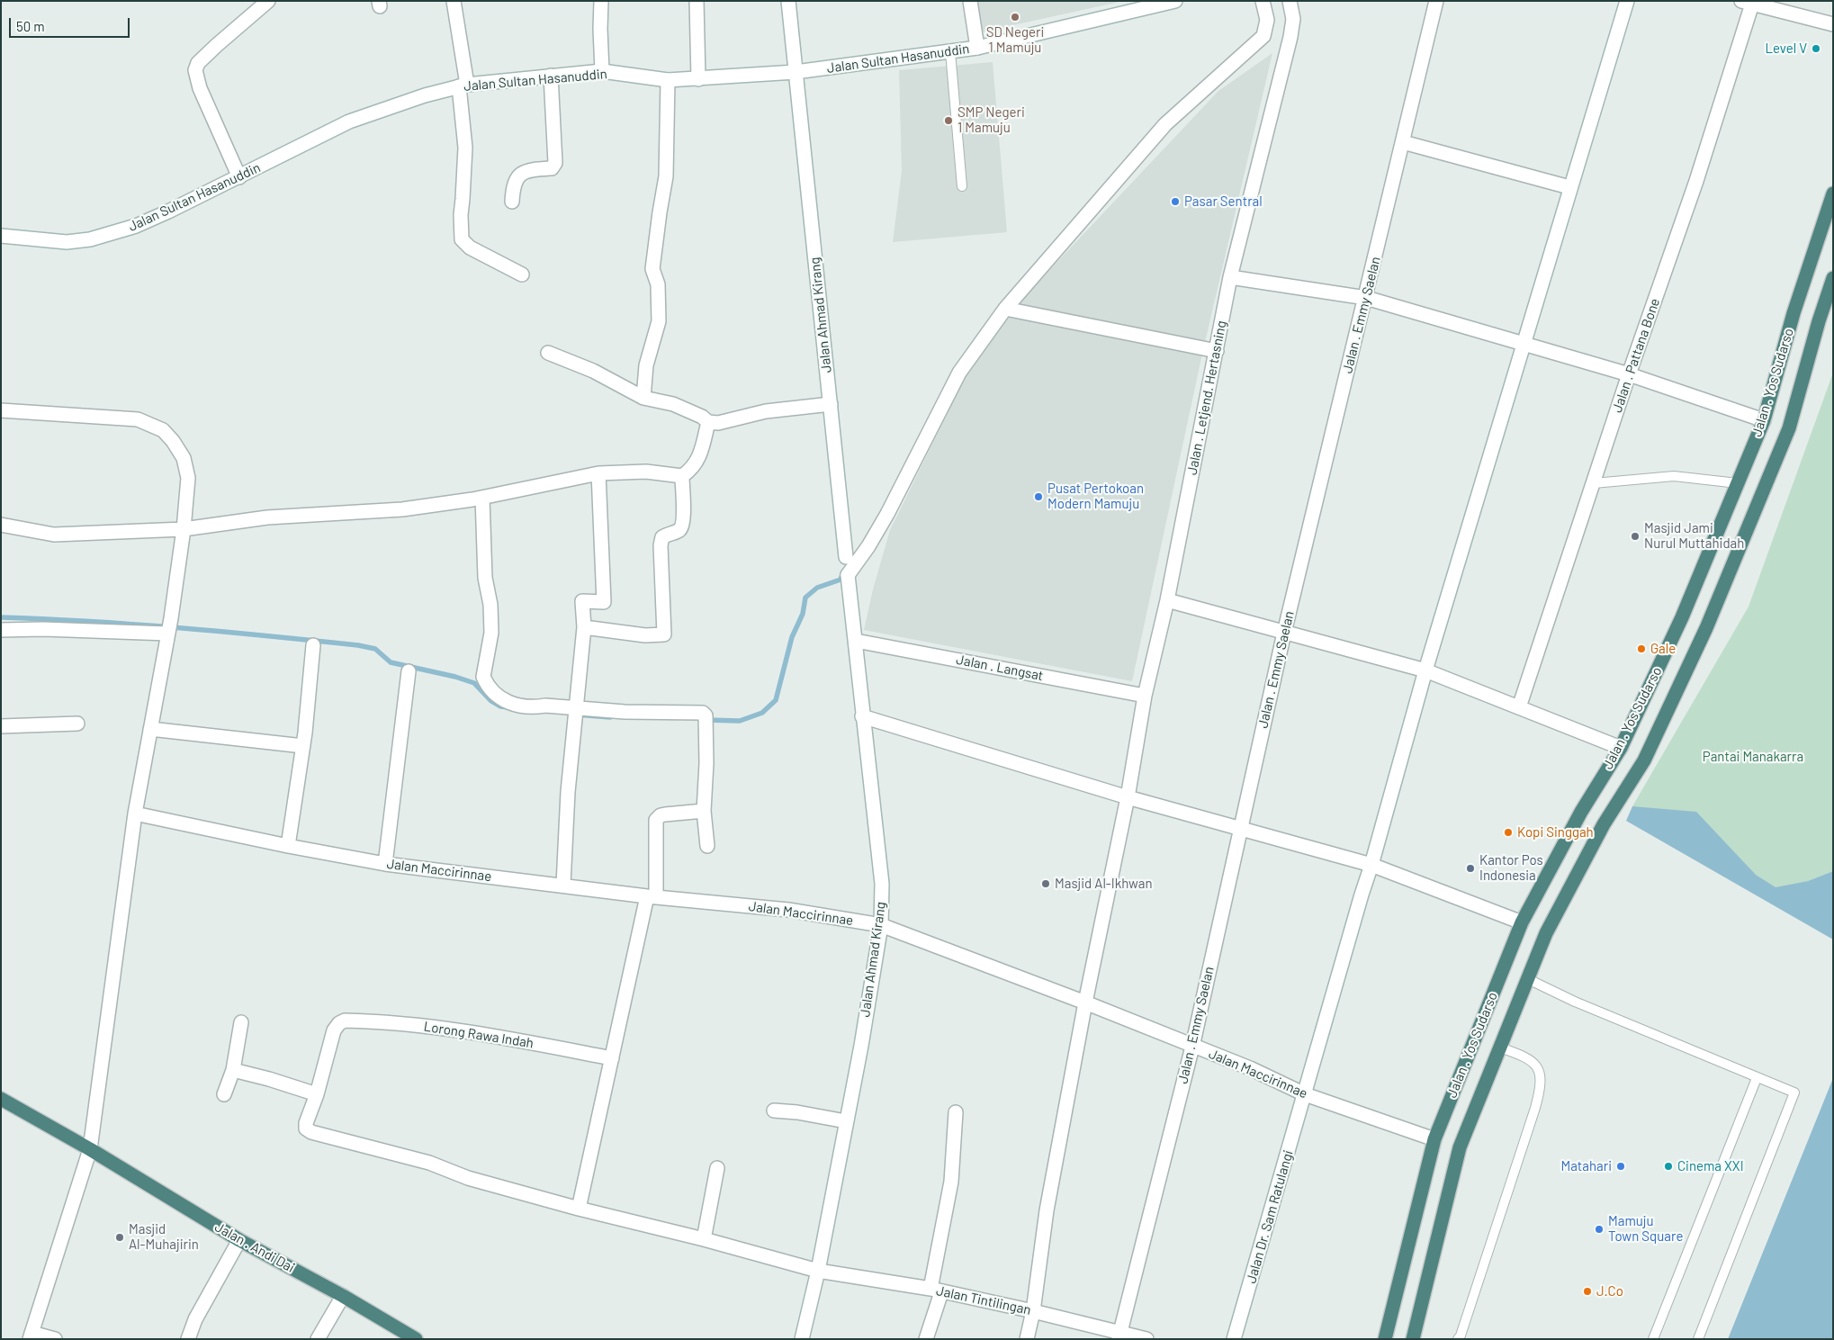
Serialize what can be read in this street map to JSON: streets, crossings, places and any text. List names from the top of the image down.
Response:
{
  "streets": {
    "highway": ["Jalan . Yos Sudarso", "Jalan . Andi Dai"],
    "street": [
      "Jalan Sultan Hasanuddin",
      "Jalan Ahmad Kirang",
      "Jalan . Emmy Saelan",
      "Jalan . Pattana Bone",
      "Jalan . Letjend. Hertasning",
      "Jalan . Langsat",
      "Jalan Maccirinnae",
      "Lorong Rawa Indah",
      "Jalan Dr. Sam Ratulangi",
      "Jalan Tintilingan"
    ]
  },
  "crossings": [
    ["Jalan Sultan Hasanuddin", "Jalan Ahmad Kirang"],
    ["Jalan Ahmad Kirang", "Jalan . Langsat"],
    ["Jalan Ahmad Kirang", "Jalan Maccirinnae"],
    ["Jalan Ahmad Kirang", "Jalan Tintilingan"],
    ["Jalan . Emmy Saelan", "Jalan Maccirinnae"],
    ["Jalan . Emmy Saelan", "Jalan Tintilingan"],
    ["Jalan . Yos Sudarso", "Jalan Maccirinnae"],
    ["Jalan . Letjend. Hertasning", "Jalan . Langsat"],
    ["Jalan . Letjend. Hertasning", "Jalan Maccirinnae"],
    ["Jalan . Letjend. Hertasning", "Jalan Tintilingan"],
    ["Jalan Maccirinnae", "Jalan Dr. Sam Ratulangi"],
    ["Lorong Rawa Indah", "Jalan Tintilingan"]
  ],
  "parks": ["Pantai Manakarra"],
  "places": [
    "SD Negeri 1 Mamuju",
    "Level V",
    "SMP Negeri 1 Mamuju",
    "Pasar Sentral",
    "Pusat Pertokoan Modern Mamuju",
    "Masjid Jami Nurul Muttahidah",
    "Gale",
    "Kopi Singgah",
    "Kantor Pos Indonesia",
    "Masjid Al-Ikhwan",
    "Matahari",
    "Cinema XXI",
    "Mamuju Town Square",
    "Masjid Al-Muhajirin",
    "J.Co"
  ],
  "scale_bar": "50 m"
}
